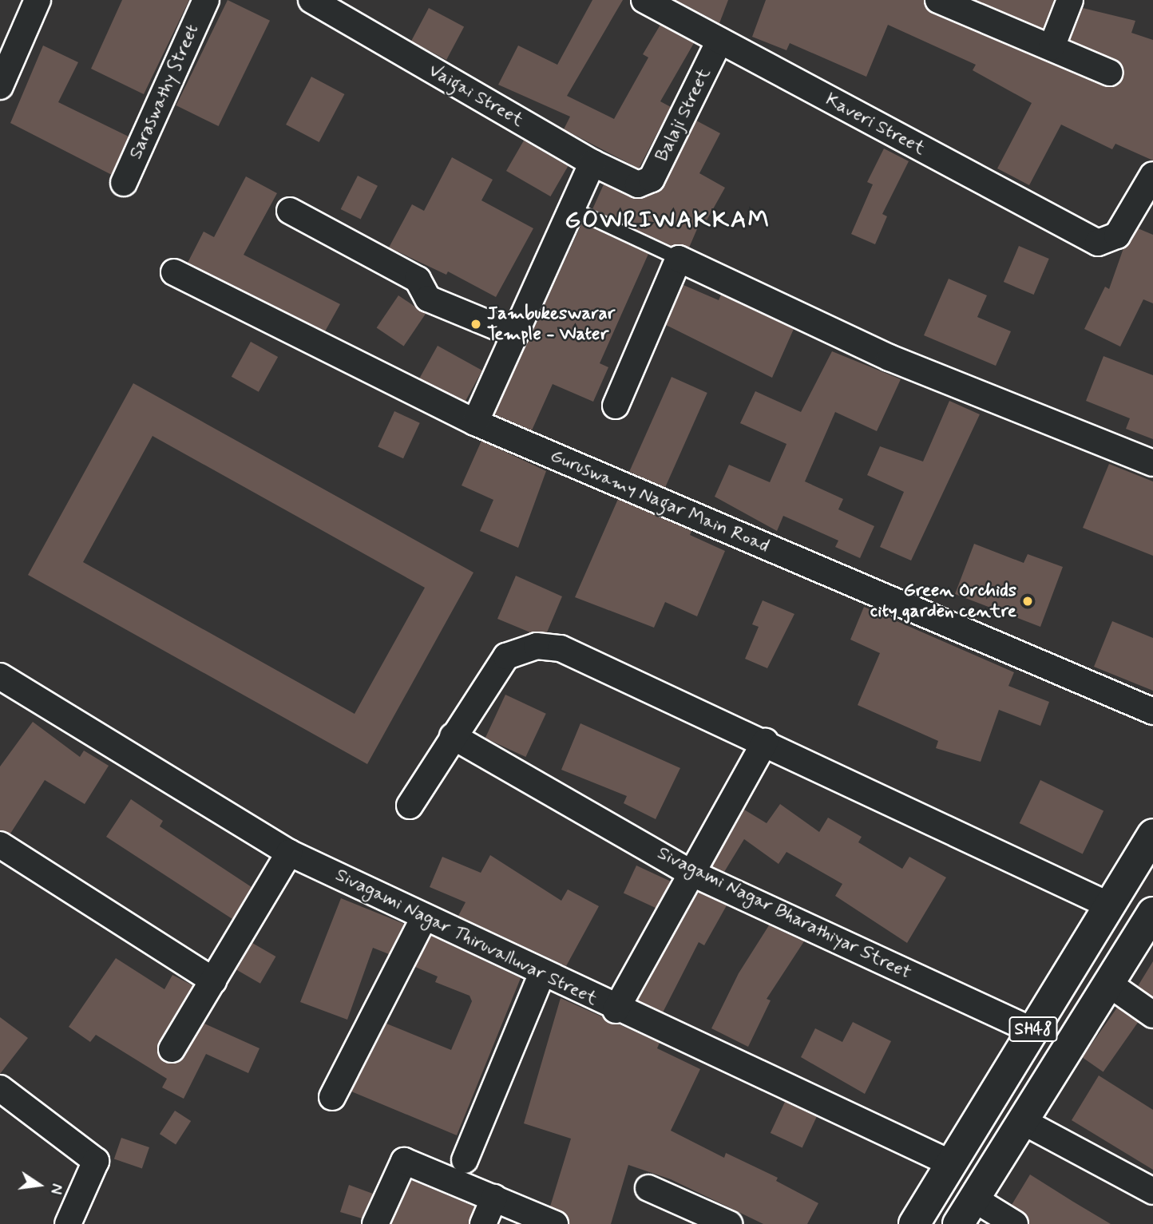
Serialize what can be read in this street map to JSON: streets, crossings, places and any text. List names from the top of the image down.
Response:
{
  "streets": {
    "main road": ["SH48"],
    "street": [
      "Saraswathy Street",
      "Vaigai Street",
      "Balaji Street",
      "Kaveri Street",
      "Guruswamy Nagar Main Road",
      "Sivagami Nagar Bharathiyar Street",
      "Sivagami Nagar Thiruvalluvar Street"
    ]
  },
  "crossings": [
    ["Vaigai Street", "Balaji Street"],
    ["Balaji Street", "Kaveri Street"],
    ["Sivagami Nagar Bharathiyar Street", "SH48"],
    ["Sivagami Nagar Thiruvalluvar Street", "SH48"]
  ],
  "districts": ["GOWRIWAKKAM"],
  "places": ["Jambukeswarar Temple - Water", "Green Orchids city garden centre"],
  "north": "right"
}
